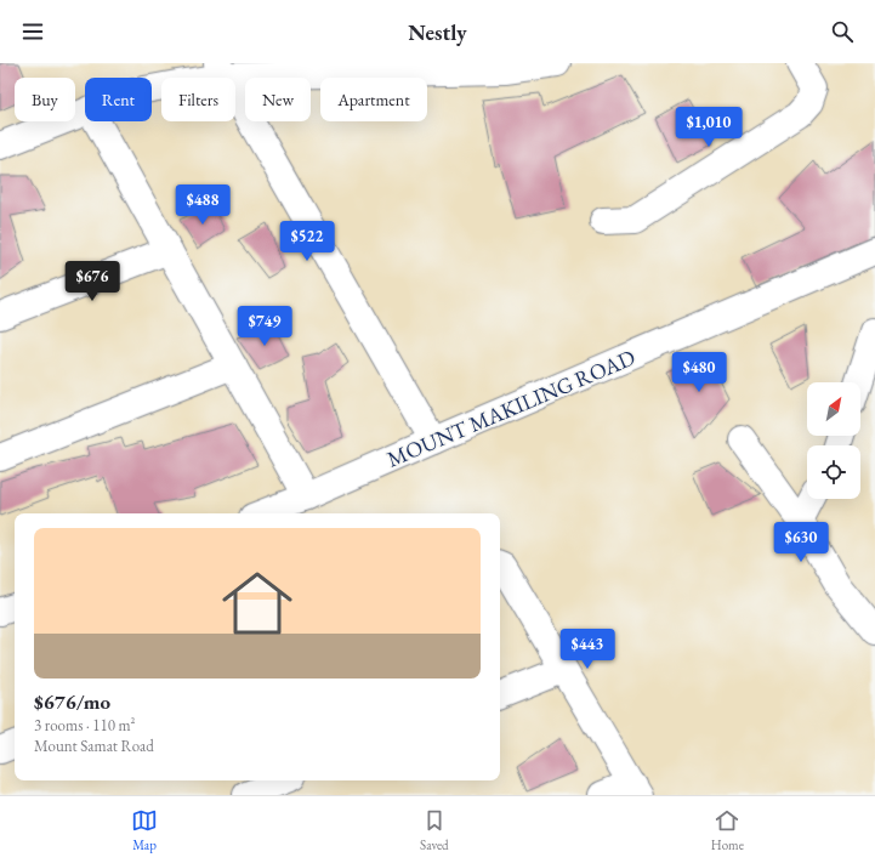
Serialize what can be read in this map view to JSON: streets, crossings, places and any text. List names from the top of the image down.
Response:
{
  "streets": {
    "street": ["MOUNT MAKILING ROAD"]
  },
  "north": "top right",
  "page": {
    "header": "Nestly",
    "chip": [
      "Buy",
      "Rent",
      "Filters",
      "New",
      "Apartment"
    ],
    "price": [
      "$1,010",
      "$488",
      "$522",
      "$676",
      "$749",
      "$480",
      "$630",
      "$443"
    ],
    "list": [
      {
        "name": "$676/mo",
        "note": "3 rooms · 110 m² · Mount Samat Road"
      }
    ],
    "tabs": ["Map", "Saved", "Home"]
  }
}
